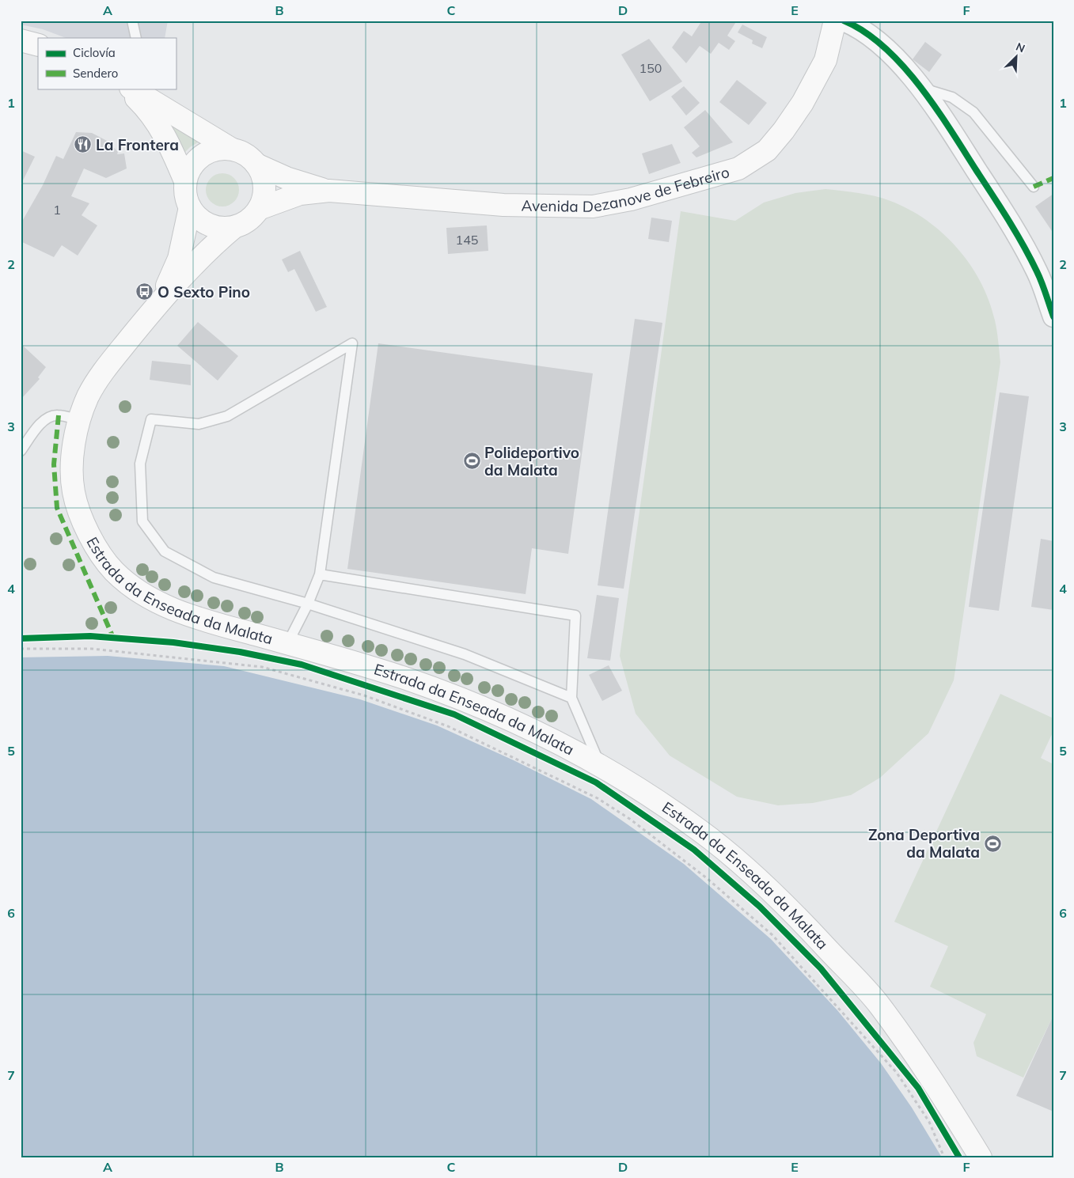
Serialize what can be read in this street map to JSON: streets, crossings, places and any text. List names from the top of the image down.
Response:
{
  "streets": {
    "main road": ["Avenida Dezanove de Febreiro", "Estrada da Enseada da Malata"]
  },
  "crossings": [
    ["Avenida Dezanove de Febreiro", "Estrada da Enseada da Malata"]
  ],
  "places": {
    "restaurant": ["La Frontera"],
    "bus stop": ["O Sexto Pino"],
    "sports": ["Polideportivo da Malata", "Zona Deportiva da Malata"]
  },
  "house_numbers": ["150", "1", "145"],
  "legend": ["Ciclovía", "Sendero"],
  "north": "top right",
  "grid": {
    "columns": [
      "A",
      "B",
      "C",
      "D",
      "E",
      "F"
    ],
    "rows": [
      "1",
      "2",
      "3",
      "4",
      "5",
      "6",
      "7"
    ]
  }
}
